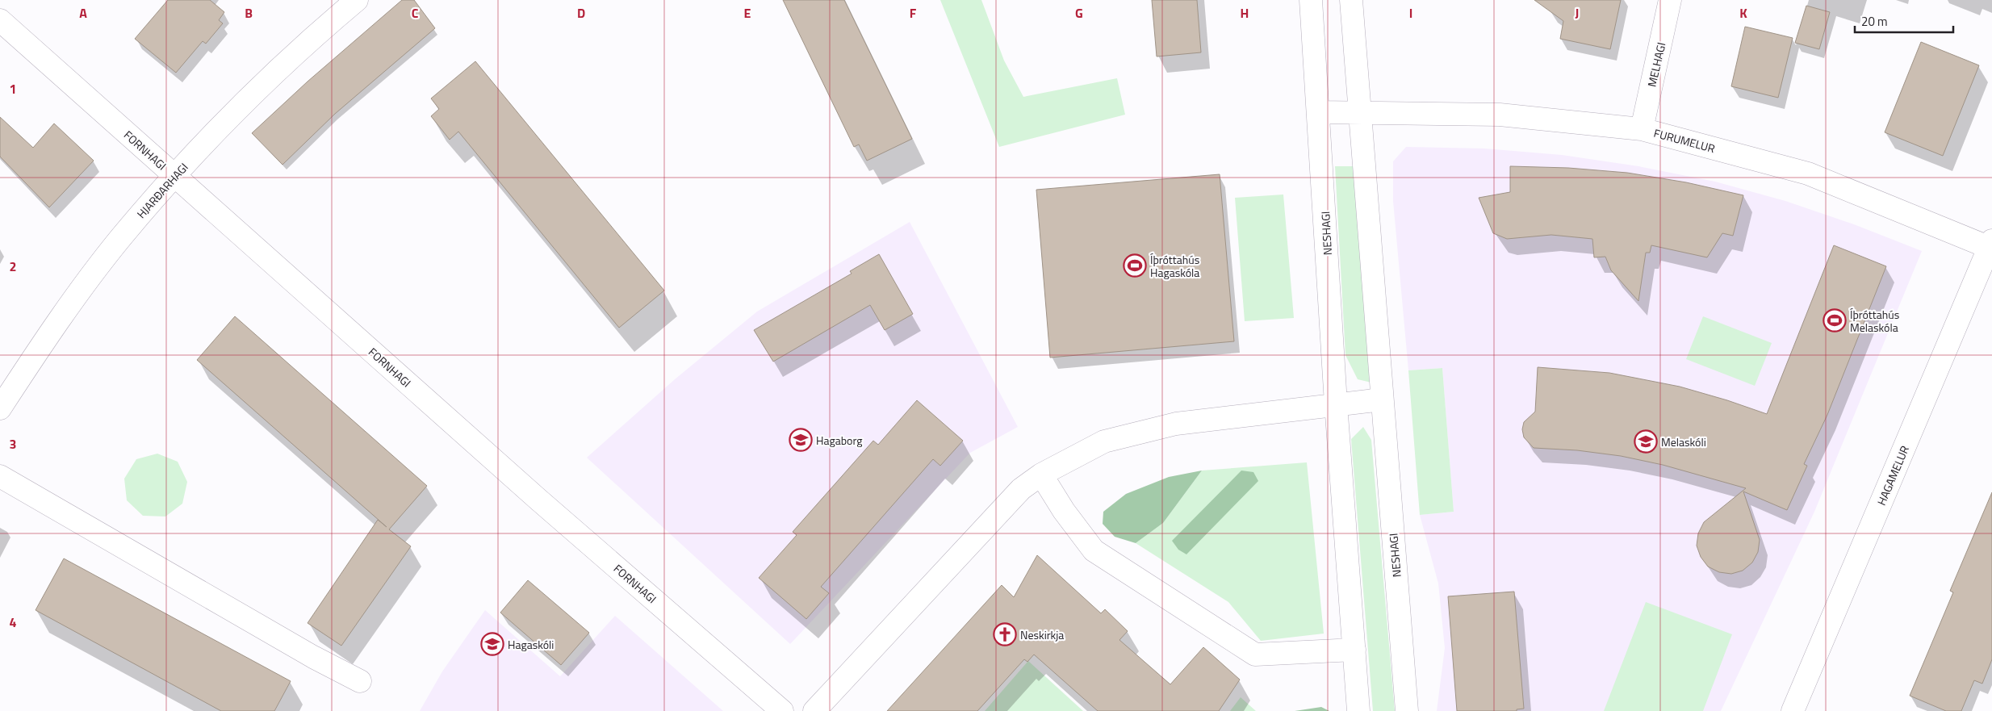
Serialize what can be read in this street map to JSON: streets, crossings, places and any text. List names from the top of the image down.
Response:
{
  "streets": {
    "street": [
      "MELHAGI",
      "FURUMELUR",
      "FORNHAGI",
      "HJARÐARHAGI",
      "NESHAGI",
      "HAGAMELUR"
    ]
  },
  "crossings": [
    ["MELHAGI", "FURUMELUR"],
    ["FURUMELUR", "NESHAGI"],
    ["FURUMELUR", "HAGAMELUR"],
    ["FORNHAGI", "HJARÐARHAGI"]
  ],
  "places": {
    "sports": ["Íþróttahús Hagaskóla", "Íþróttahús Melaskóla"],
    "school or university": ["Hagaborg", "Melaskóli", "Hagaskóli"],
    "church": ["Neskirkja"]
  },
  "scale_bar": "20 m",
  "grid": {
    "columns": [
      "A",
      "B",
      "C",
      "D",
      "E",
      "F",
      "G",
      "H",
      "I",
      "J",
      "K"
    ],
    "rows": [
      "1",
      "2",
      "3",
      "4"
    ]
  }
}
